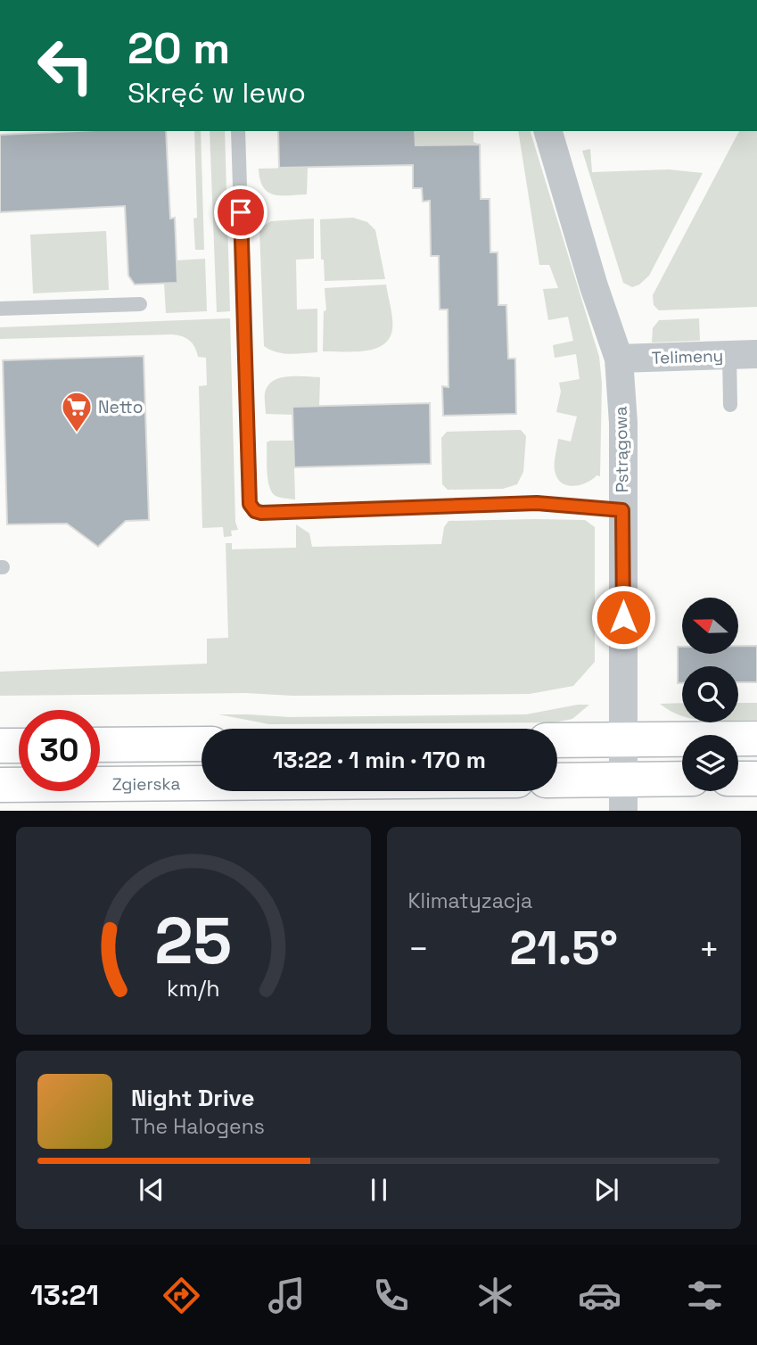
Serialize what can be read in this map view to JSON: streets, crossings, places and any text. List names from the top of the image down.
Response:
{
  "streets": {
    "main road": ["Zgierska"],
    "street": ["Telimeny", "Pstrągowa"]
  },
  "crossings": [
    ["Telimeny", "Pstrągowa"]
  ],
  "places": {
    "supermarket": ["Netto"]
  },
  "north": "left",
  "page": {
    "turn": ["20 m", "Skręć w lewo"],
    "limit": "30",
    "trip": "13:22 · 1 min · 170 m",
    "tile": "Klimatyzacja",
    "heat": ["−", "21.5°", "+"],
    "song": ["Night Drive", "The Halogens"],
    "tabs": "13:21",
    "gauge": ["25", "km/h"]
  }
}
